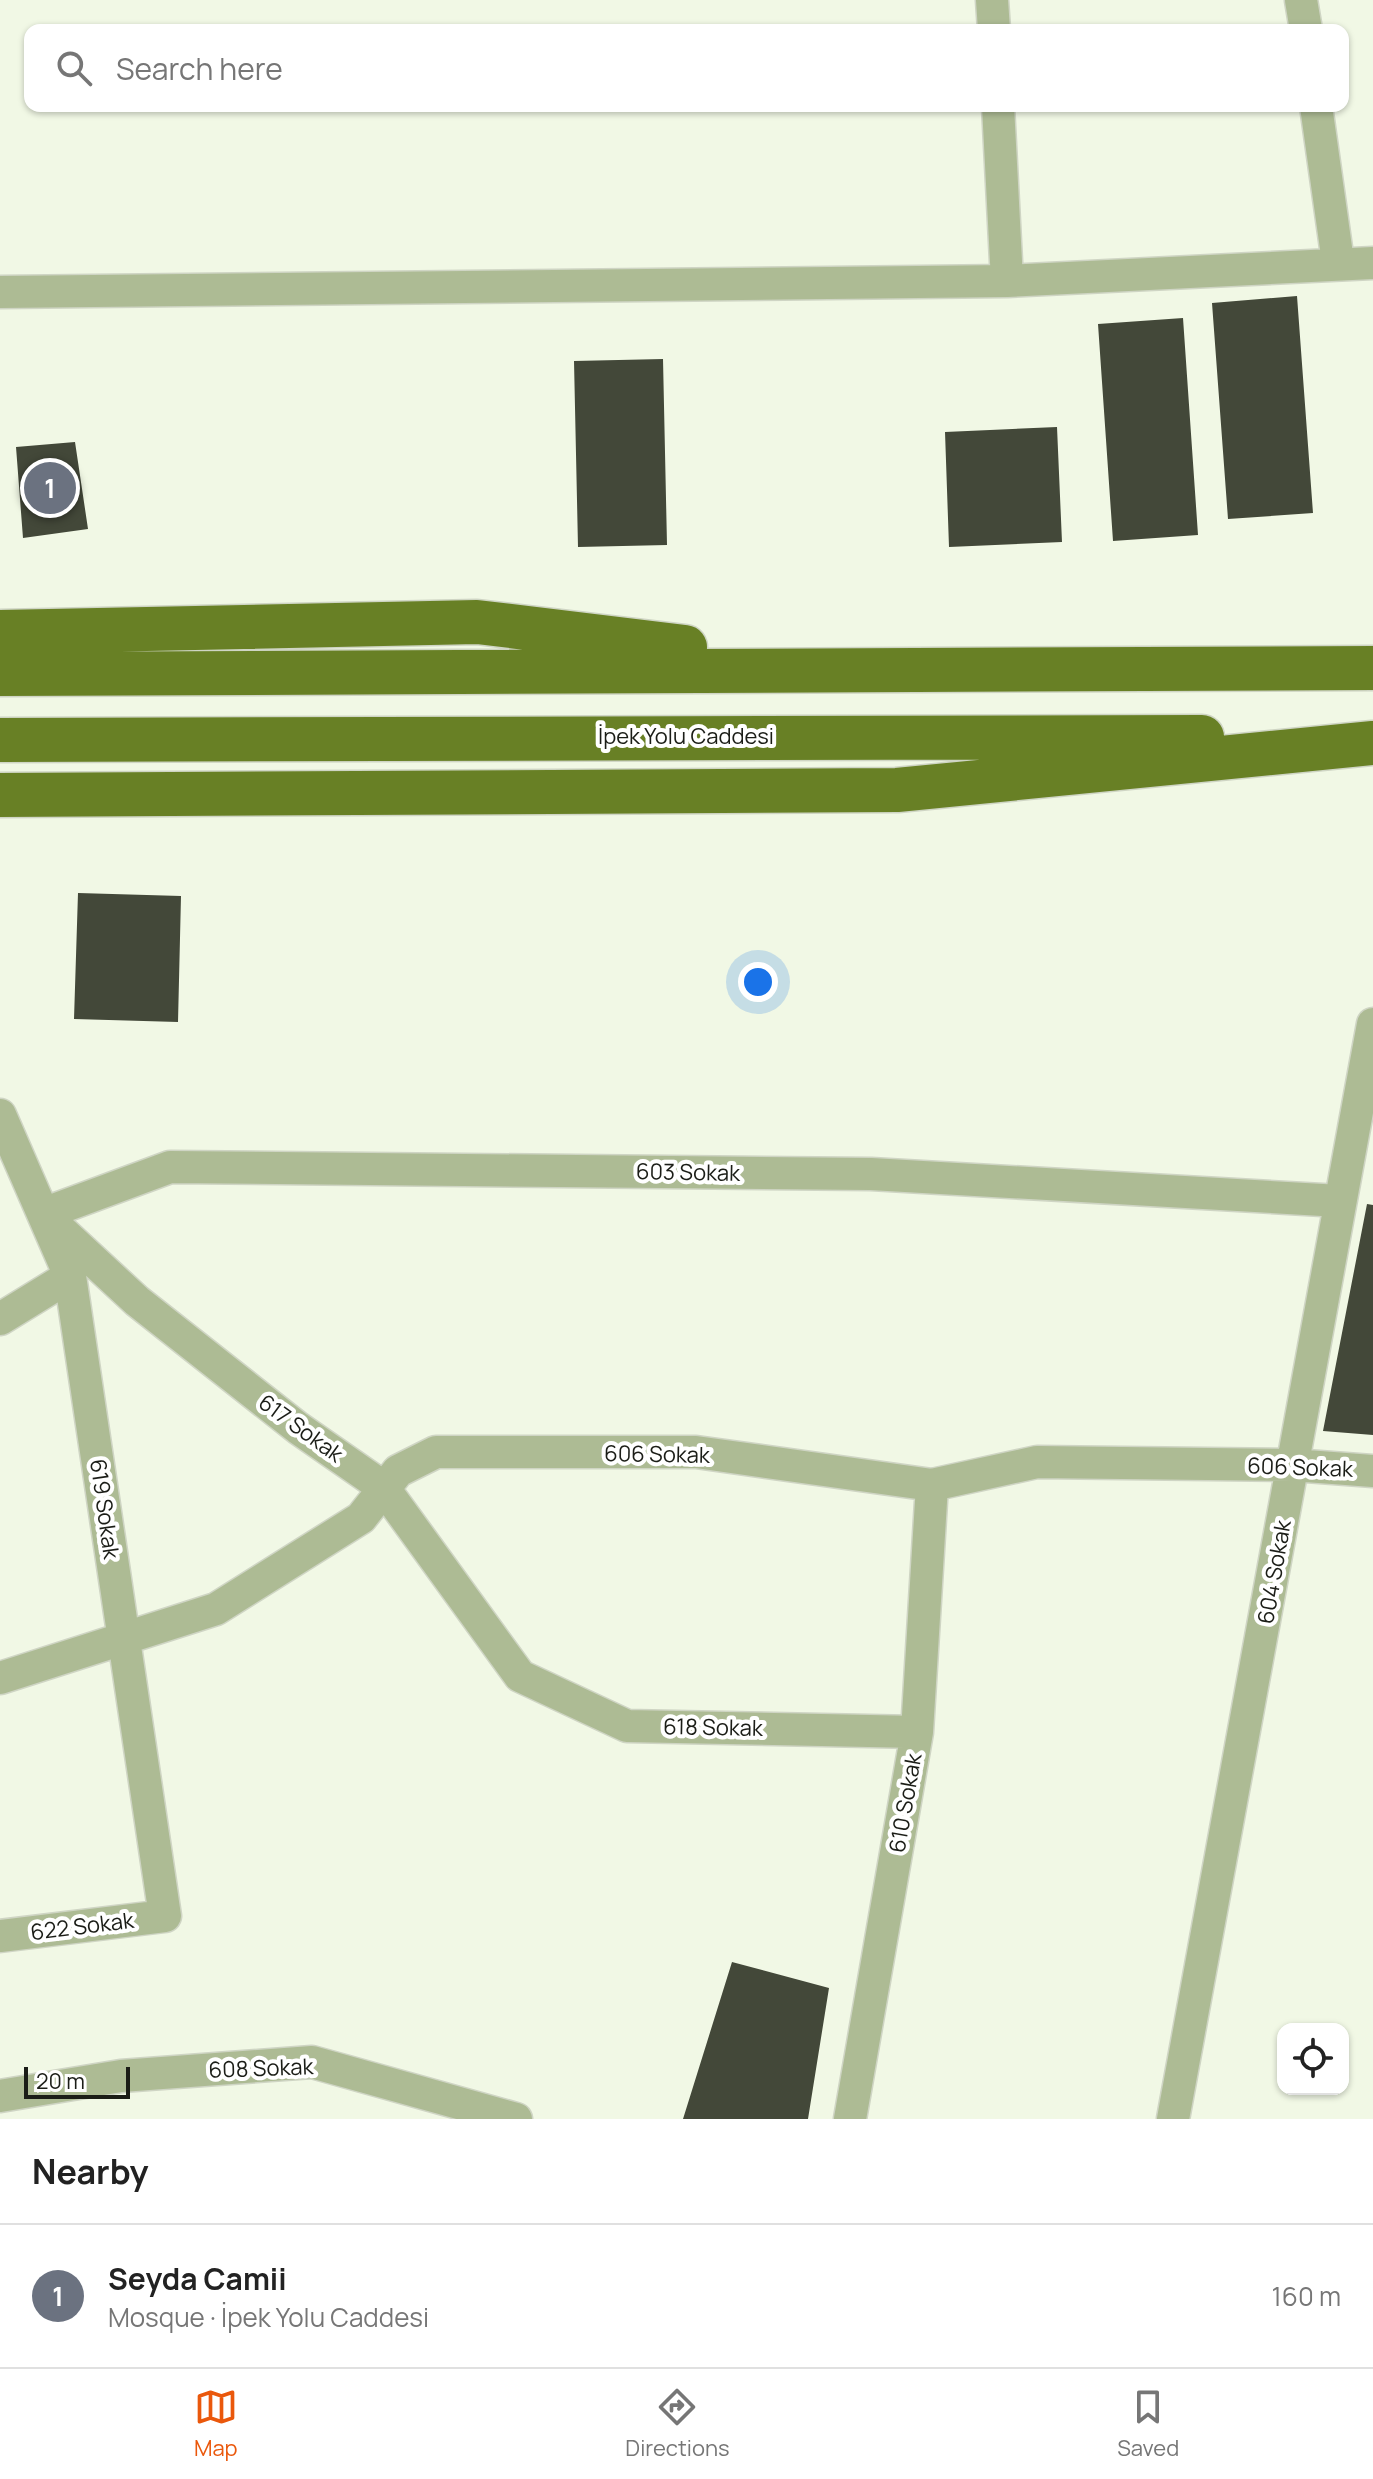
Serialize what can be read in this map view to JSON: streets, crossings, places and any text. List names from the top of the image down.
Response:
{
  "streets": {
    "highway": ["İpek Yolu Caddesi"],
    "street": [
      "603 Sokak",
      "617 Sokak",
      "606 Sokak",
      "619 Sokak",
      "604 Sokak",
      "618 Sokak",
      "610 Sokak",
      "622 Sokak",
      "608 Sokak"
    ]
  },
  "crossings": [
    ["603 Sokak", "617 Sokak"],
    ["603 Sokak", "619 Sokak"],
    ["603 Sokak", "604 Sokak"],
    ["617 Sokak", "606 Sokak"],
    ["617 Sokak", "619 Sokak"],
    ["617 Sokak", "618 Sokak"],
    ["606 Sokak", "619 Sokak"],
    ["606 Sokak", "604 Sokak"],
    ["606 Sokak", "610 Sokak"],
    ["619 Sokak", "622 Sokak"],
    ["618 Sokak", "610 Sokak"]
  ],
  "scale_bar": "20 m",
  "page": {
    "search": "Search here",
    "pins": "1",
    "scale": "20 m",
    "heading": "Nearby",
    "list": [
      {
        "mark": "1",
        "name": "Seyda Camii",
        "note": "Mosque · İpek Yolu Caddesi",
        "value": "160 m"
      }
    ],
    "nav": ["Map", "Directions", "Saved"]
  }
}
